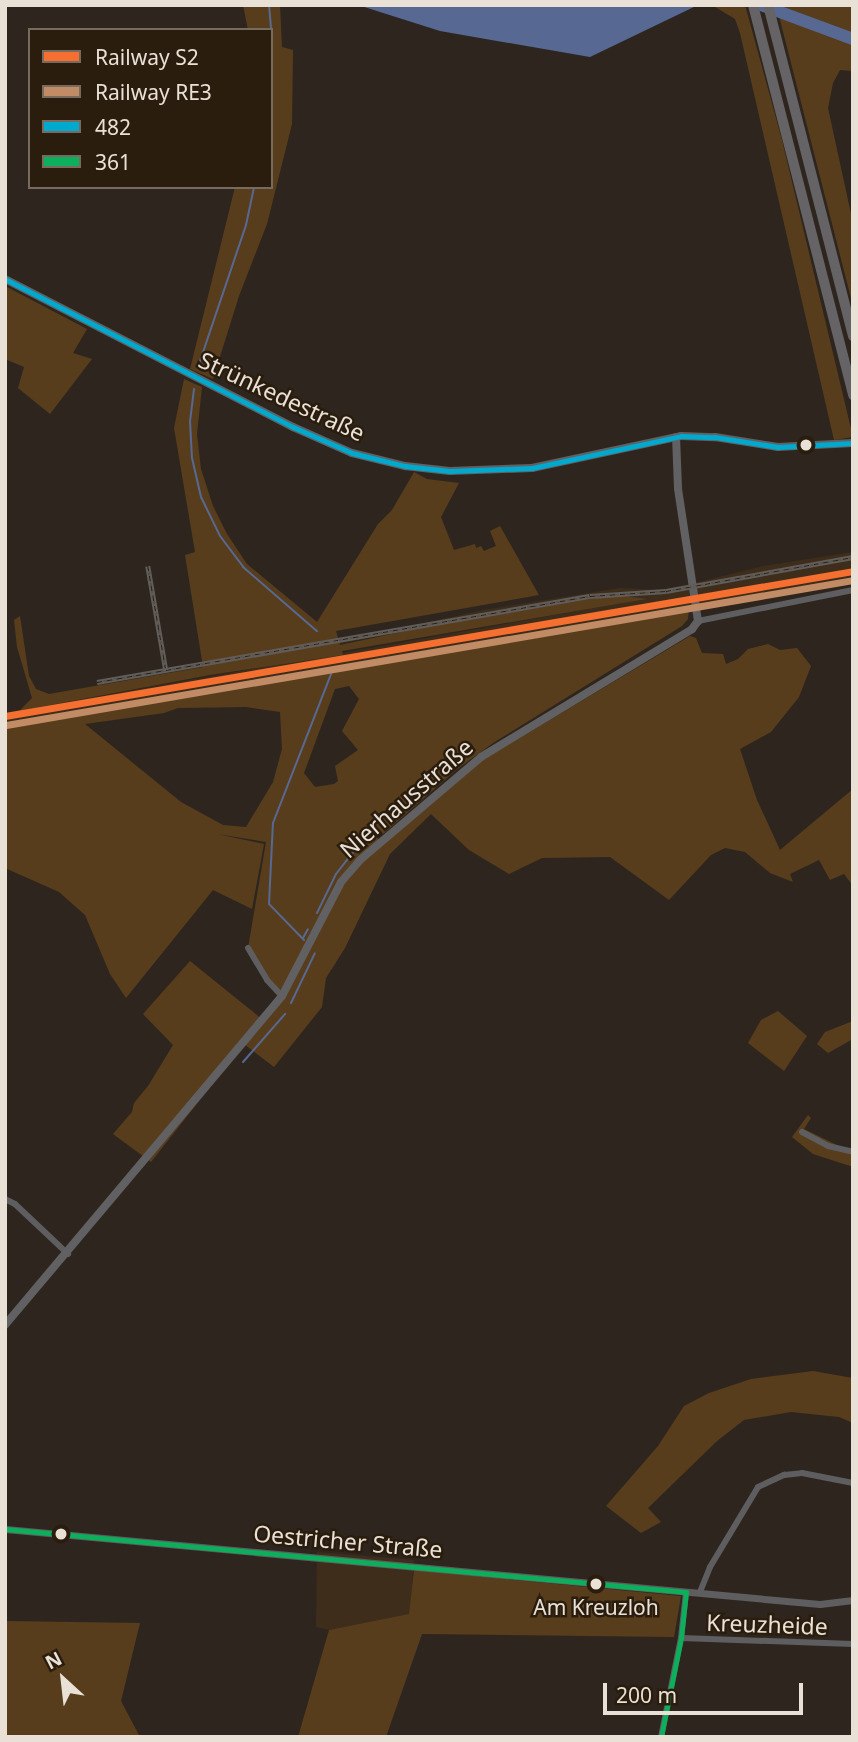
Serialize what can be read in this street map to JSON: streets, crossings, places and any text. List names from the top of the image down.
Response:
{
  "streets": {
    "main road": ["Strünkedestraße", "Nierhausstraße"],
    "street": ["Oestricher Straße", "Kreuzheide"]
  },
  "places": ["Am Kreuzloh"],
  "lines": [
    "transit line 482",
    "rail line S2",
    "rail line RE3",
    "transit line 361"
  ],
  "legend": [
    "Railway S2",
    "Railway RE3",
    "482",
    "361"
  ],
  "scale_bar": "200 m",
  "north": "top left"
}
